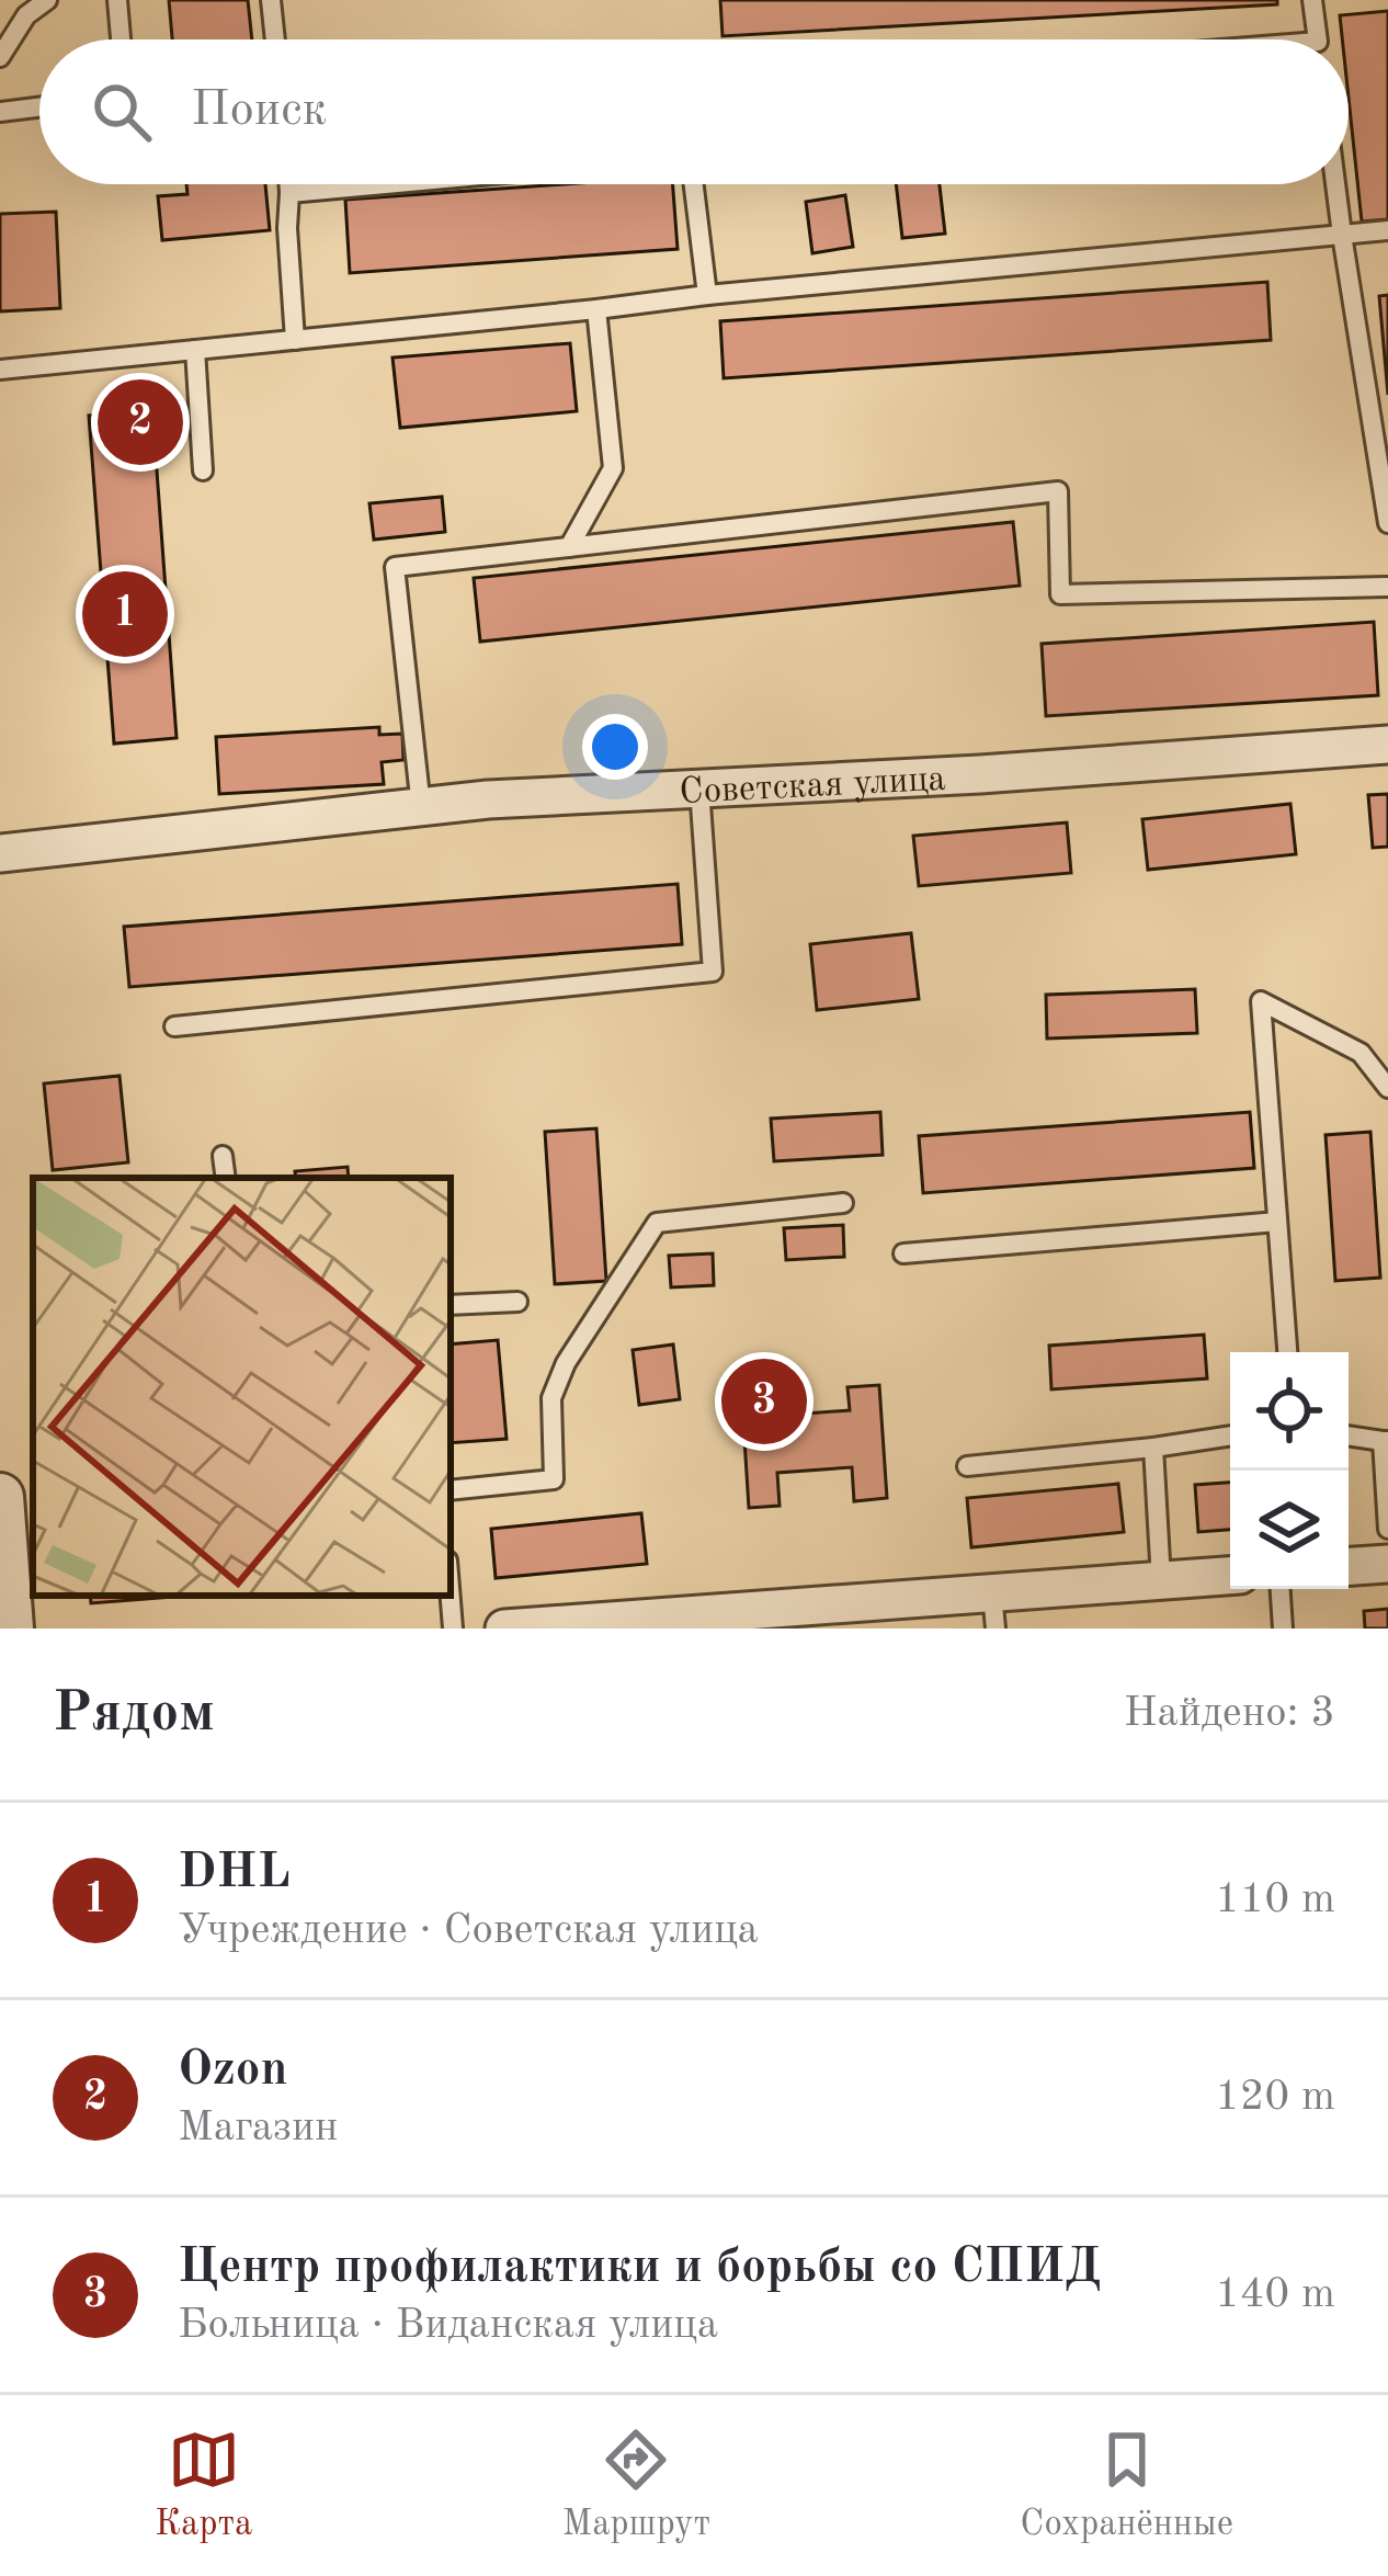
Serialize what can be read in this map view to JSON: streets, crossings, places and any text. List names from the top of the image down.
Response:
{
  "streets": {
    "street": ["Советская улица"]
  },
  "page": {
    "search": "Поиск",
    "pins": ["2", "1", "3"],
    "heading": ["Рядом", "Найдено: 3"],
    "list": [
      {
        "mark": "1",
        "name": "DHL",
        "note": "Учреждение · Советская улица",
        "value": "110 m"
      },
      {
        "mark": "2",
        "name": "Ozon",
        "note": "Магазин",
        "value": "120 m"
      },
      {
        "mark": "3",
        "name": "Центр профилактики и борьбы со СПИД",
        "note": "Больница · Виданская улица",
        "value": "140 m"
      }
    ],
    "nav": ["Карта", "Маршрут", "Сохранённые"]
  }
}
